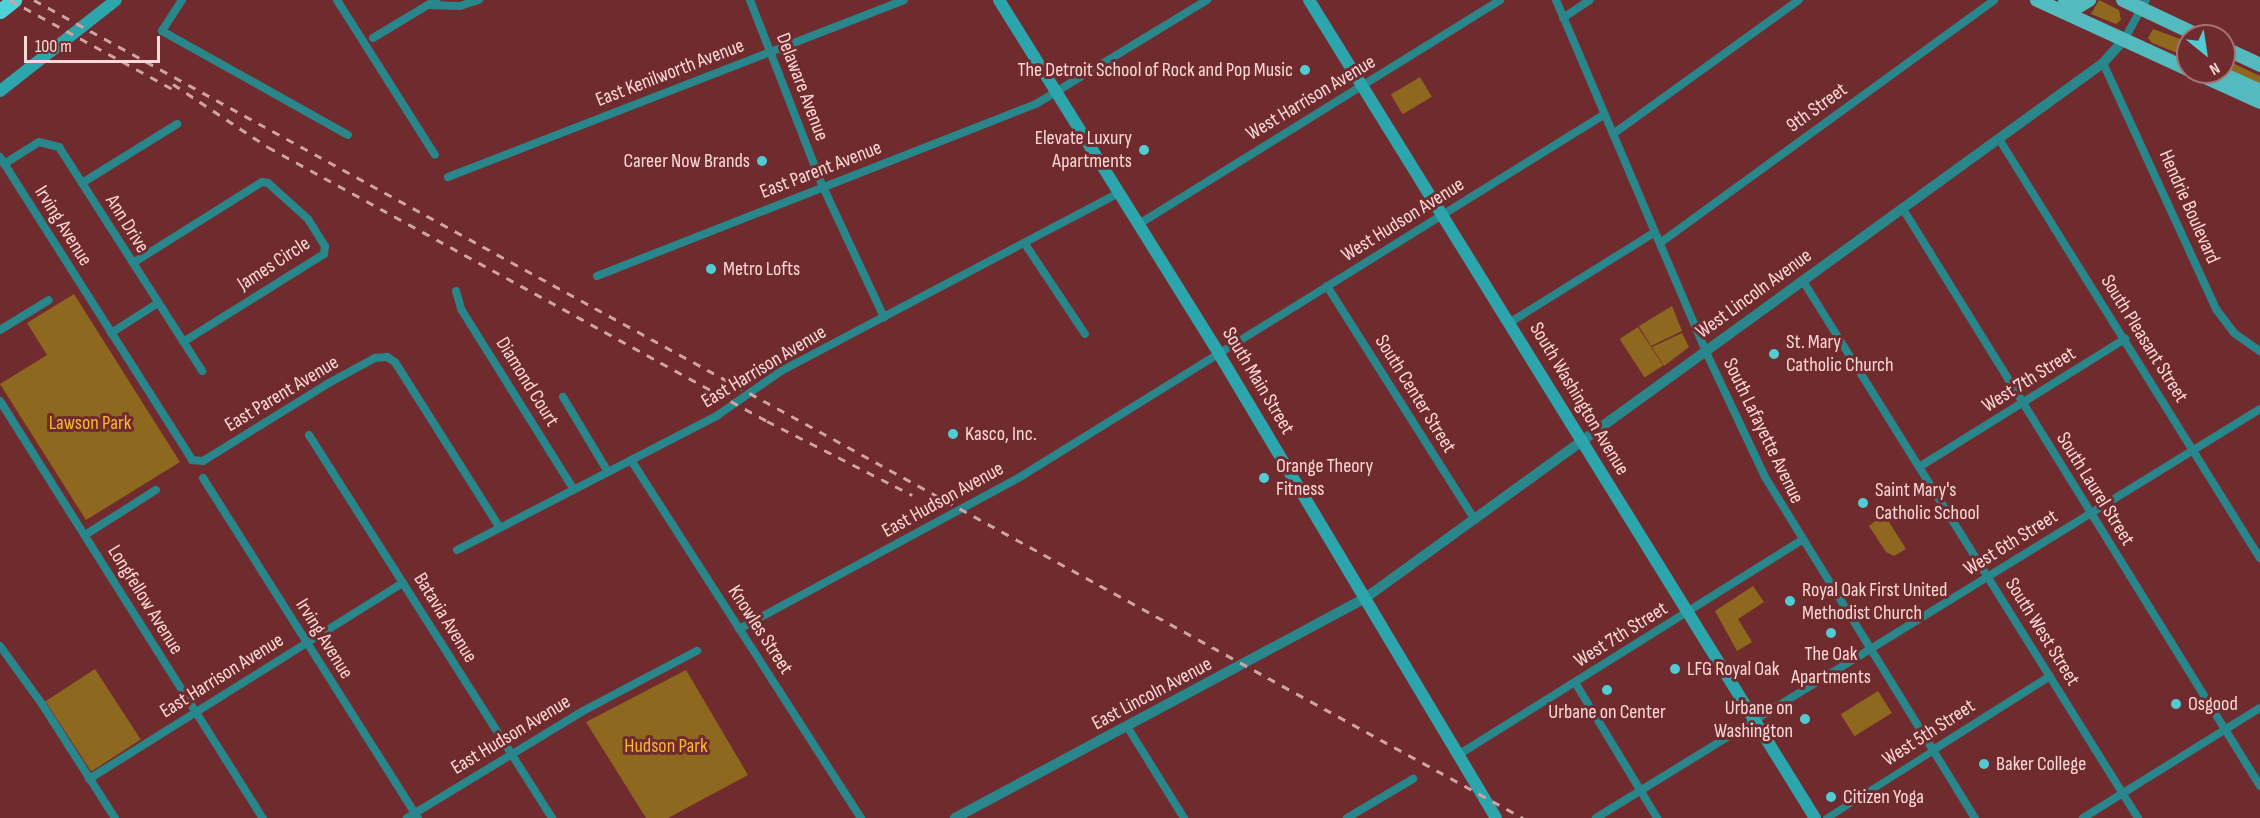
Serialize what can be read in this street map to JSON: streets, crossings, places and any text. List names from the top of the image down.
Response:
{
  "streets": {
    "main road": ["South Main Street", "South Washington Avenue"],
    "street": [
      "East Kenilworth Avenue",
      "Delaware Avenue",
      "West Harrison Avenue",
      "9th Street",
      "East Parent Avenue",
      "Hendrie Boulevard",
      "West Hudson Avenue",
      "Ann Drive",
      "Irving Avenue",
      "James Circle",
      "West Lincoln Avenue",
      "South Pleasant Street",
      "East Harrison Avenue",
      "West 7th Street",
      "Diamond Court",
      "South Center Street",
      "South Lafayette Avenue",
      "South Laurel Street",
      "East Hudson Avenue",
      "West 6th Street",
      "Longfellow Avenue",
      "Batavia Avenue",
      "Knowles Street",
      "South West Street",
      "East Lincoln Avenue",
      "West 5th Street"
    ]
  },
  "crossings": [
    ["East Kenilworth Avenue", "Delaware Avenue"],
    ["Delaware Avenue", "East Parent Avenue"],
    ["Delaware Avenue", "East Harrison Avenue"],
    ["West Harrison Avenue", "South Main Street"],
    ["West Harrison Avenue", "South Washington Avenue"],
    ["9th Street", "South Lafayette Avenue"],
    ["East Parent Avenue", "Irving Avenue"],
    ["East Parent Avenue", "East Harrison Avenue"],
    ["East Parent Avenue", "South Main Street"],
    ["Hendrie Boulevard", "West Lincoln Avenue"],
    ["West Hudson Avenue", "South Main Street"],
    ["West Hudson Avenue", "South Center Street"],
    ["West Hudson Avenue", "South Washington Avenue"],
    ["West Hudson Avenue", "South Lafayette Avenue"],
    ["West Hudson Avenue", "East Hudson Avenue"],
    ["Ann Drive", "Irving Avenue"],
    ["Ann Drive", "James Circle"],
    ["Irving Avenue", "East Harrison Avenue"],
    ["Irving Avenue", "East Hudson Avenue"],
    ["West Lincoln Avenue", "South Pleasant Street"],
    ["West Lincoln Avenue", "South Main Street"],
    ["West Lincoln Avenue", "South Center Street"],
    ["West Lincoln Avenue", "South Washington Avenue"],
    ["West Lincoln Avenue", "South Lafayette Avenue"],
    ["West Lincoln Avenue", "South Laurel Street"],
    ["West Lincoln Avenue", "South West Street"],
    ["West Lincoln Avenue", "East Lincoln Avenue"],
    ["South Pleasant Street", "West 7th Street"],
    ["South Pleasant Street", "West 6th Street"],
    ["East Harrison Avenue", "South Main Street"],
    ["East Harrison Avenue", "Diamond Court"],
    ["East Harrison Avenue", "Longfellow Avenue"],
    ["East Harrison Avenue", "Batavia Avenue"],
    ["East Harrison Avenue", "Knowles Street"],
    ["West 7th Street", "South Main Street"],
    ["West 7th Street", "South Washington Avenue"],
    ["West 7th Street", "South Lafayette Avenue"],
    ["West 7th Street", "South Laurel Street"],
    ["West 7th Street", "South West Street"],
    ["South Main Street", "East Hudson Avenue"],
    ["South Main Street", "East Lincoln Avenue"],
    ["South Washington Avenue", "West 6th Street"],
    ["South Lafayette Avenue", "West 6th Street"],
    ["South Lafayette Avenue", "West 5th Street"],
    ["South Laurel Street", "West 6th Street"],
    ["East Hudson Avenue", "Batavia Avenue"],
    ["East Hudson Avenue", "Knowles Street"],
    ["West 6th Street", "South West Street"],
    ["South West Street", "West 5th Street"]
  ],
  "parks": ["Lawson Park", "Hudson Park"],
  "places": [
    "The Detroit School of Rock and Pop Music",
    "Elevate Luxury Apartments",
    "Career Now Brands",
    "Metro Lofts",
    "St. Mary Catholic Church",
    "Kasco, Inc.",
    "Orange Theory Fitness",
    "Saint Mary's Catholic School",
    "Royal Oak First United Methodist Church",
    "The Oak Apartments",
    "LFG Royal Oak",
    "Urbane on Center",
    "Osgood",
    "Urbane on Washington",
    "Baker College",
    "Citizen Yoga"
  ],
  "scale_bar": "100 m",
  "north": "bottom right"
}
